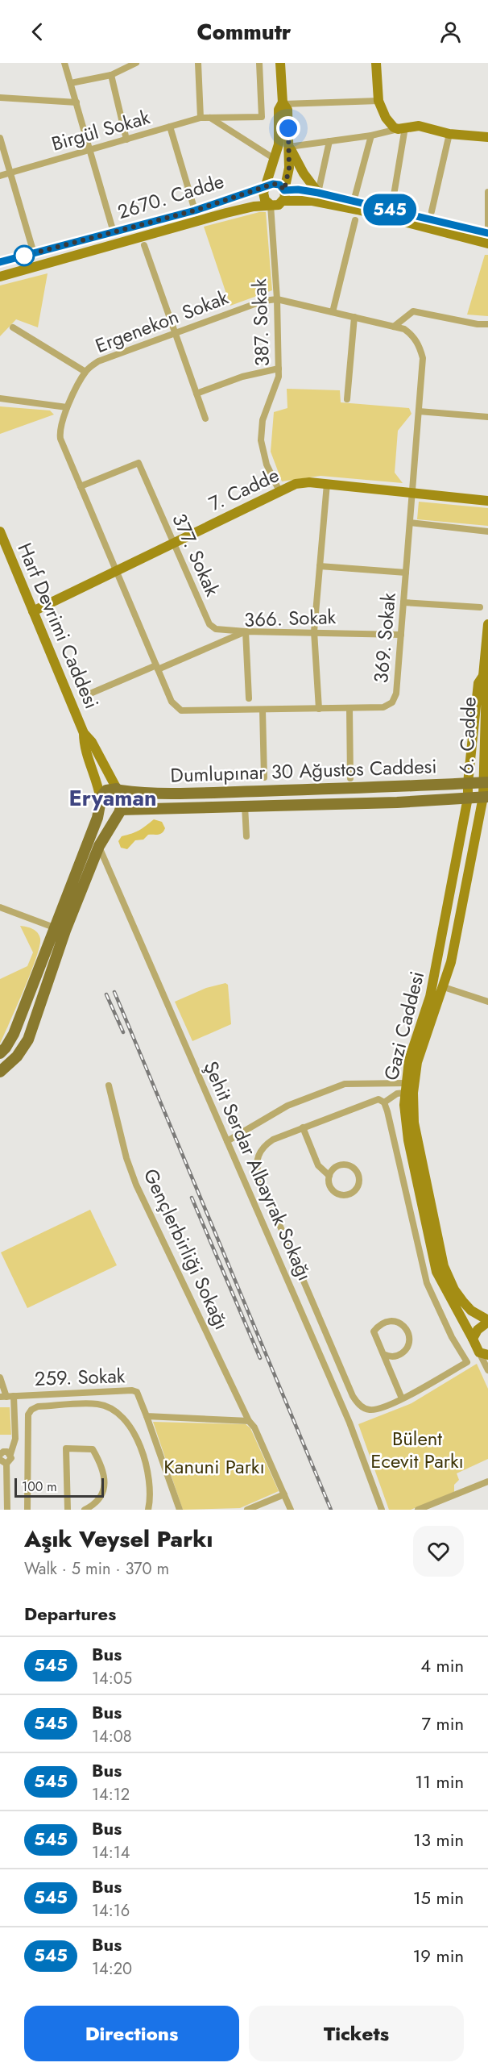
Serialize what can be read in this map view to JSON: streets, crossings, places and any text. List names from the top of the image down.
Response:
{
  "streets": {
    "main road": [
      "2670. Cadde",
      "7. Cadde",
      "Harf Devrimi Caddesi",
      "6. Cadde",
      "Dumlupınar 30 Ağustos Caddesi",
      "Gazi Caddesi"
    ],
    "street": [
      "Birgül Sokak",
      "Ergenekon Sokak",
      "387. Sokak",
      "377. Sokak",
      "366. Sokak",
      "369. Sokak",
      "Şehit Serdar Albayrak Sokağı",
      "Gençlerbirliği Sokağı",
      "259. Sokak"
    ]
  },
  "crossings": [
    ["2670. Cadde", "387. Sokak"],
    ["Ergenekon Sokak", "387. Sokak"],
    ["Ergenekon Sokak", "7. Cadde"],
    ["Ergenekon Sokak", "377. Sokak"],
    ["Ergenekon Sokak", "369. Sokak"],
    ["387. Sokak", "7. Cadde"],
    ["7. Cadde", "377. Sokak"],
    ["7. Cadde", "Harf Devrimi Caddesi"],
    ["7. Cadde", "369. Sokak"],
    ["377. Sokak", "366. Sokak"],
    ["366. Sokak", "369. Sokak"],
    ["Harf Devrimi Caddesi", "Dumlupınar 30 Ağustos Caddesi"],
    ["6. Cadde", "Dumlupınar 30 Ağustos Caddesi"],
    ["6. Cadde", "Gazi Caddesi"],
    ["Dumlupınar 30 Ağustos Caddesi", "Gazi Caddesi"]
  ],
  "districts": ["Eryaman"],
  "parks": ["Bülent Ecevit Parkı", "Kanuni Parkı"],
  "lines": ["bus line 545"],
  "scale_bar": "100 m",
  "page": {
    "header": "Commutr",
    "on_map": "545",
    "scale": "100 m",
    "heading": [
      ["Aşık Veysel Parkı", "Walk · 5 min · 370 m"],
      "Departures"
    ],
    "list": [
      {
        "mark": "545",
        "name": "Bus",
        "note": "14:05",
        "value": "4 min"
      },
      {
        "mark": "545",
        "name": "Bus",
        "note": "14:08",
        "value": "7 min"
      },
      {
        "mark": "545",
        "name": "Bus",
        "note": "14:12",
        "value": "11 min"
      },
      {
        "mark": "545",
        "name": "Bus",
        "note": "14:14",
        "value": "13 min"
      },
      {
        "mark": "545",
        "name": "Bus",
        "note": "14:16",
        "value": "15 min"
      },
      {
        "mark": "545",
        "name": "Bus",
        "note": "14:20",
        "value": "19 min"
      }
    ],
    "buttons": ["Directions", "Tickets"]
  }
}
